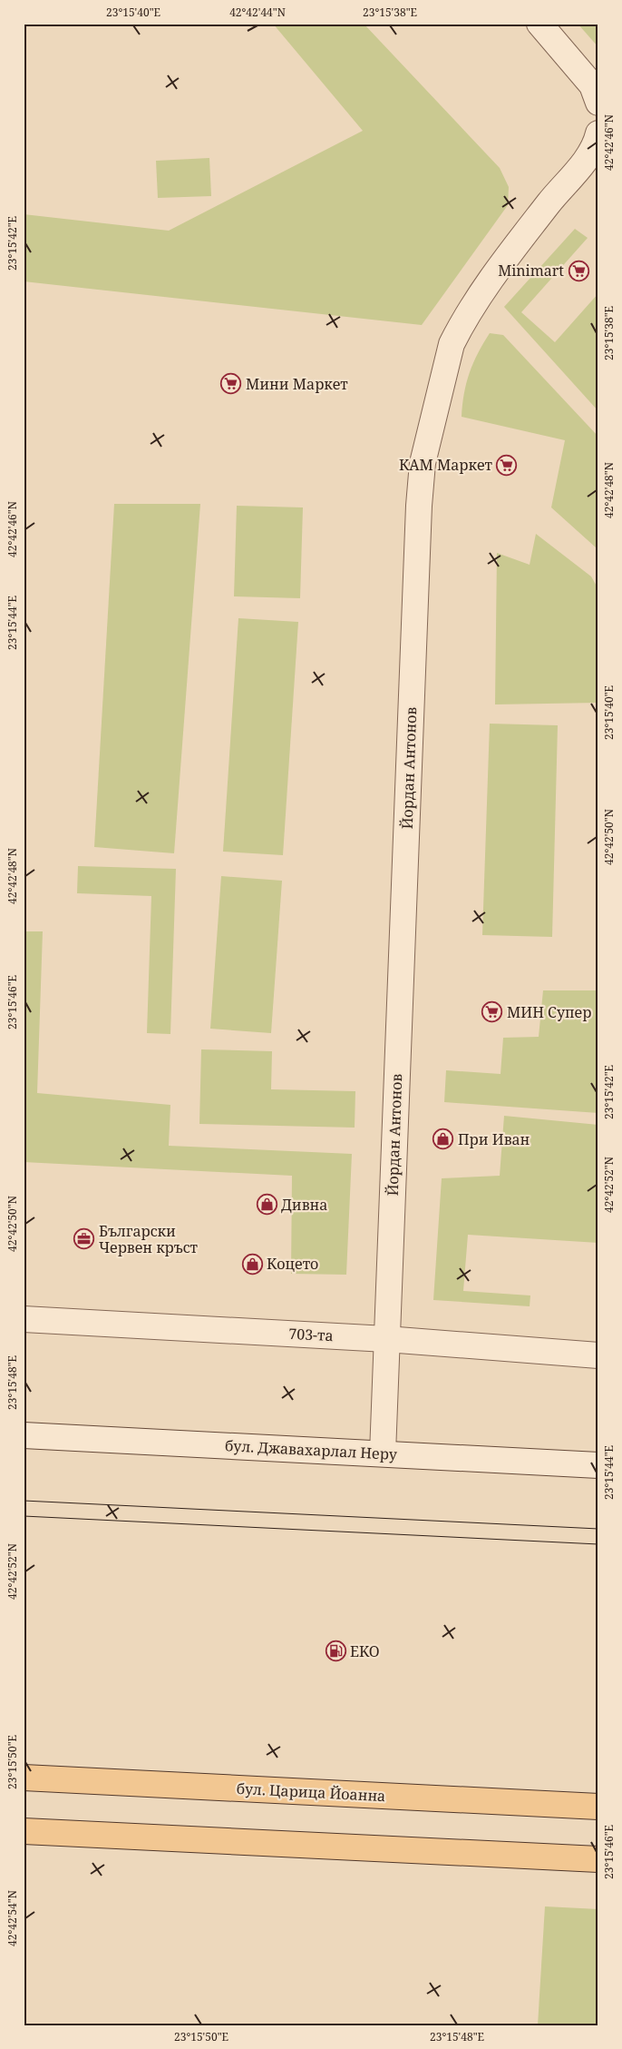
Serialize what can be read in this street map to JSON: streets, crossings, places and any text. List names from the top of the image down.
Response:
{
  "streets": {
    "main road": ["бул. Царица Йоанна"],
    "street": ["Йордан Антонов", "703-та", "бул. Джавахарлал Неру"]
  },
  "crossings": [
    ["Йордан Антонов", "703-та"],
    ["Йордан Антонов", "бул. Джавахарлал Неру"]
  ],
  "places": {
    "supermarket": [
      "Minimart",
      "Мини Маркет",
      "КАМ Маркет",
      "МИН Супер"
    ],
    "shop": ["При Иван", "Дивна", "Коцето"],
    "office": ["Български Червен кръст"],
    "fuel station": ["EKO"]
  },
  "coordinates": [
    "23°15'40\"E",
    "42°42'44\"N",
    "23°15'38\"E",
    "42°42'46\"N",
    "23°15'42\"E",
    "42°42'48\"N",
    "23°15'44\"E",
    "42°42'50\"N",
    "23°15'46\"E",
    "42°42'52\"N",
    "23°15'48\"E",
    "23°15'50\"E",
    "42°42'54\"N"
  ]
}
